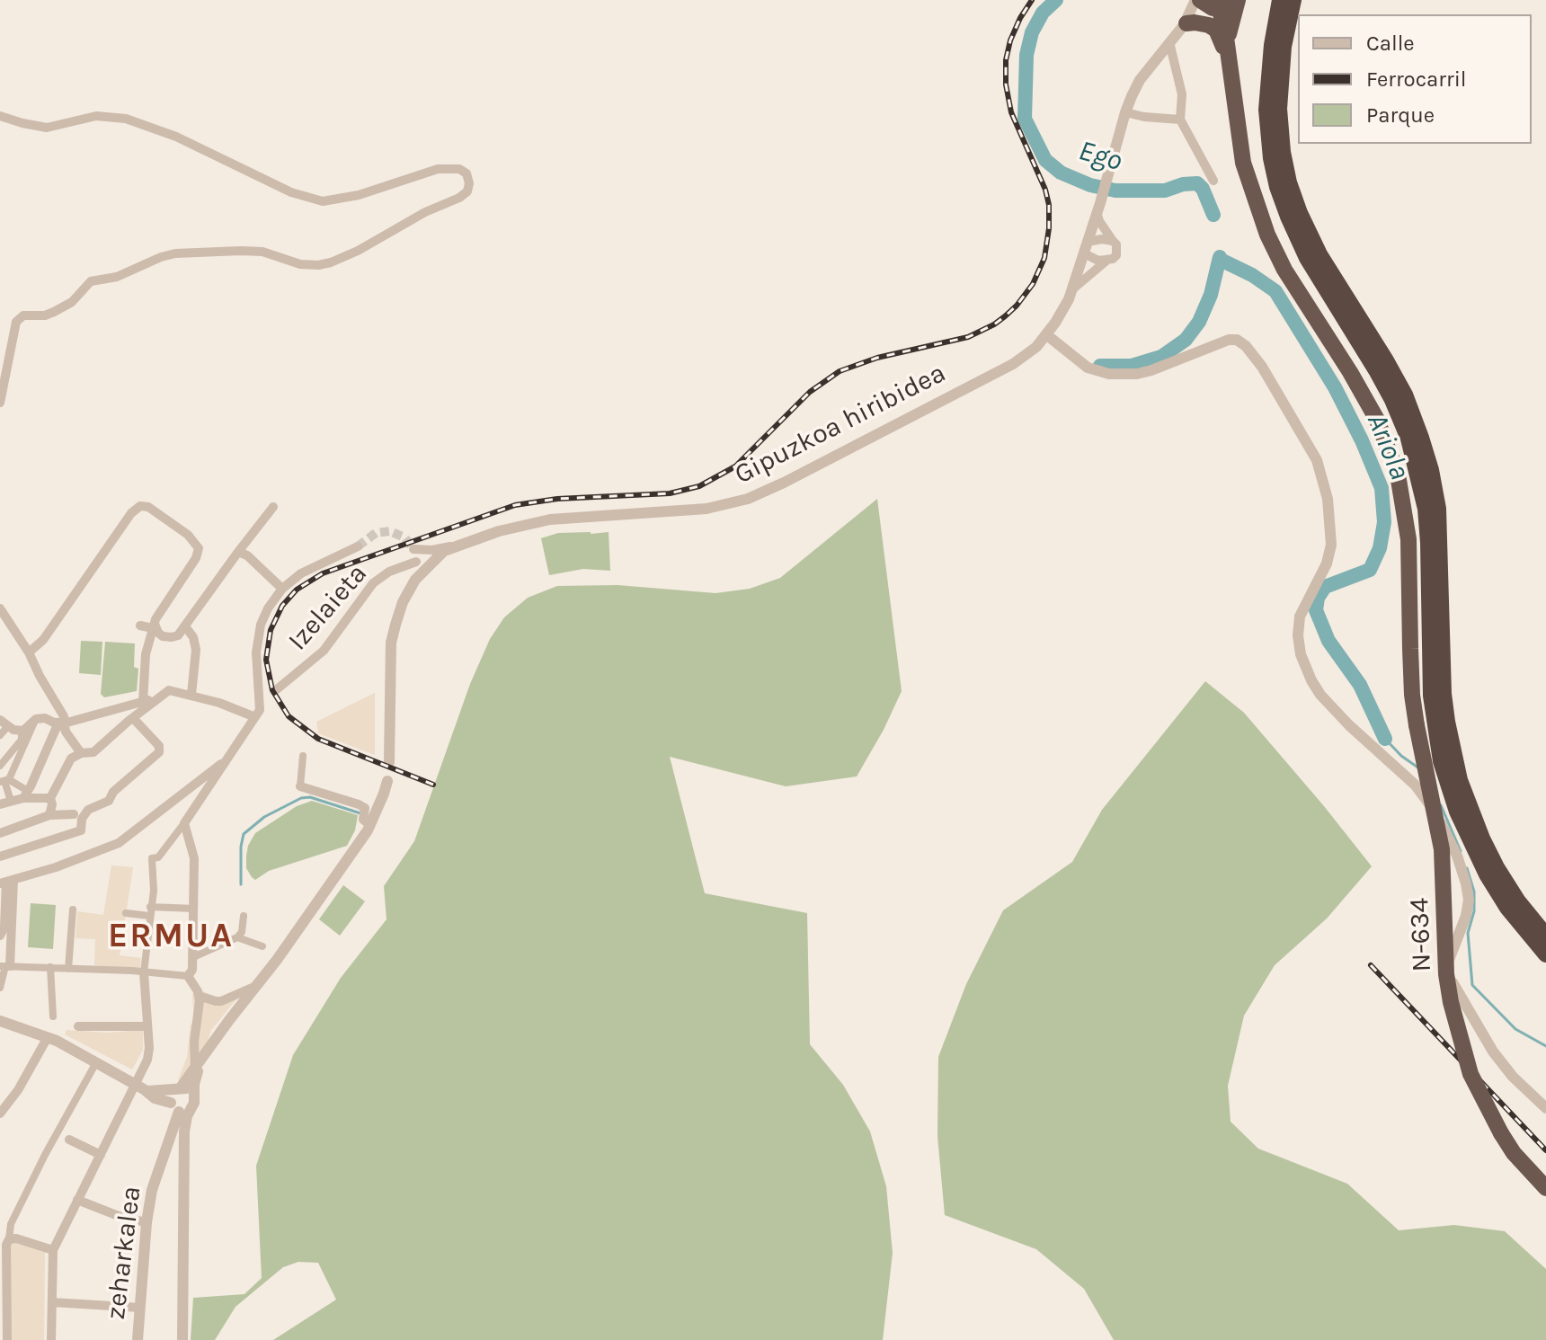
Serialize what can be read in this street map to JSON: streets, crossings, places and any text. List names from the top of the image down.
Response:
{
  "streets": {
    "highway": ["N-634"],
    "street": ["Gipuzkoa hiribidea", "Izelaieta", "zeharkalea"]
  },
  "districts": ["ERMUA"],
  "water": ["Ego", "Ariola"],
  "legend": ["Calle", "Ferrocarril", "Parque"]
}
